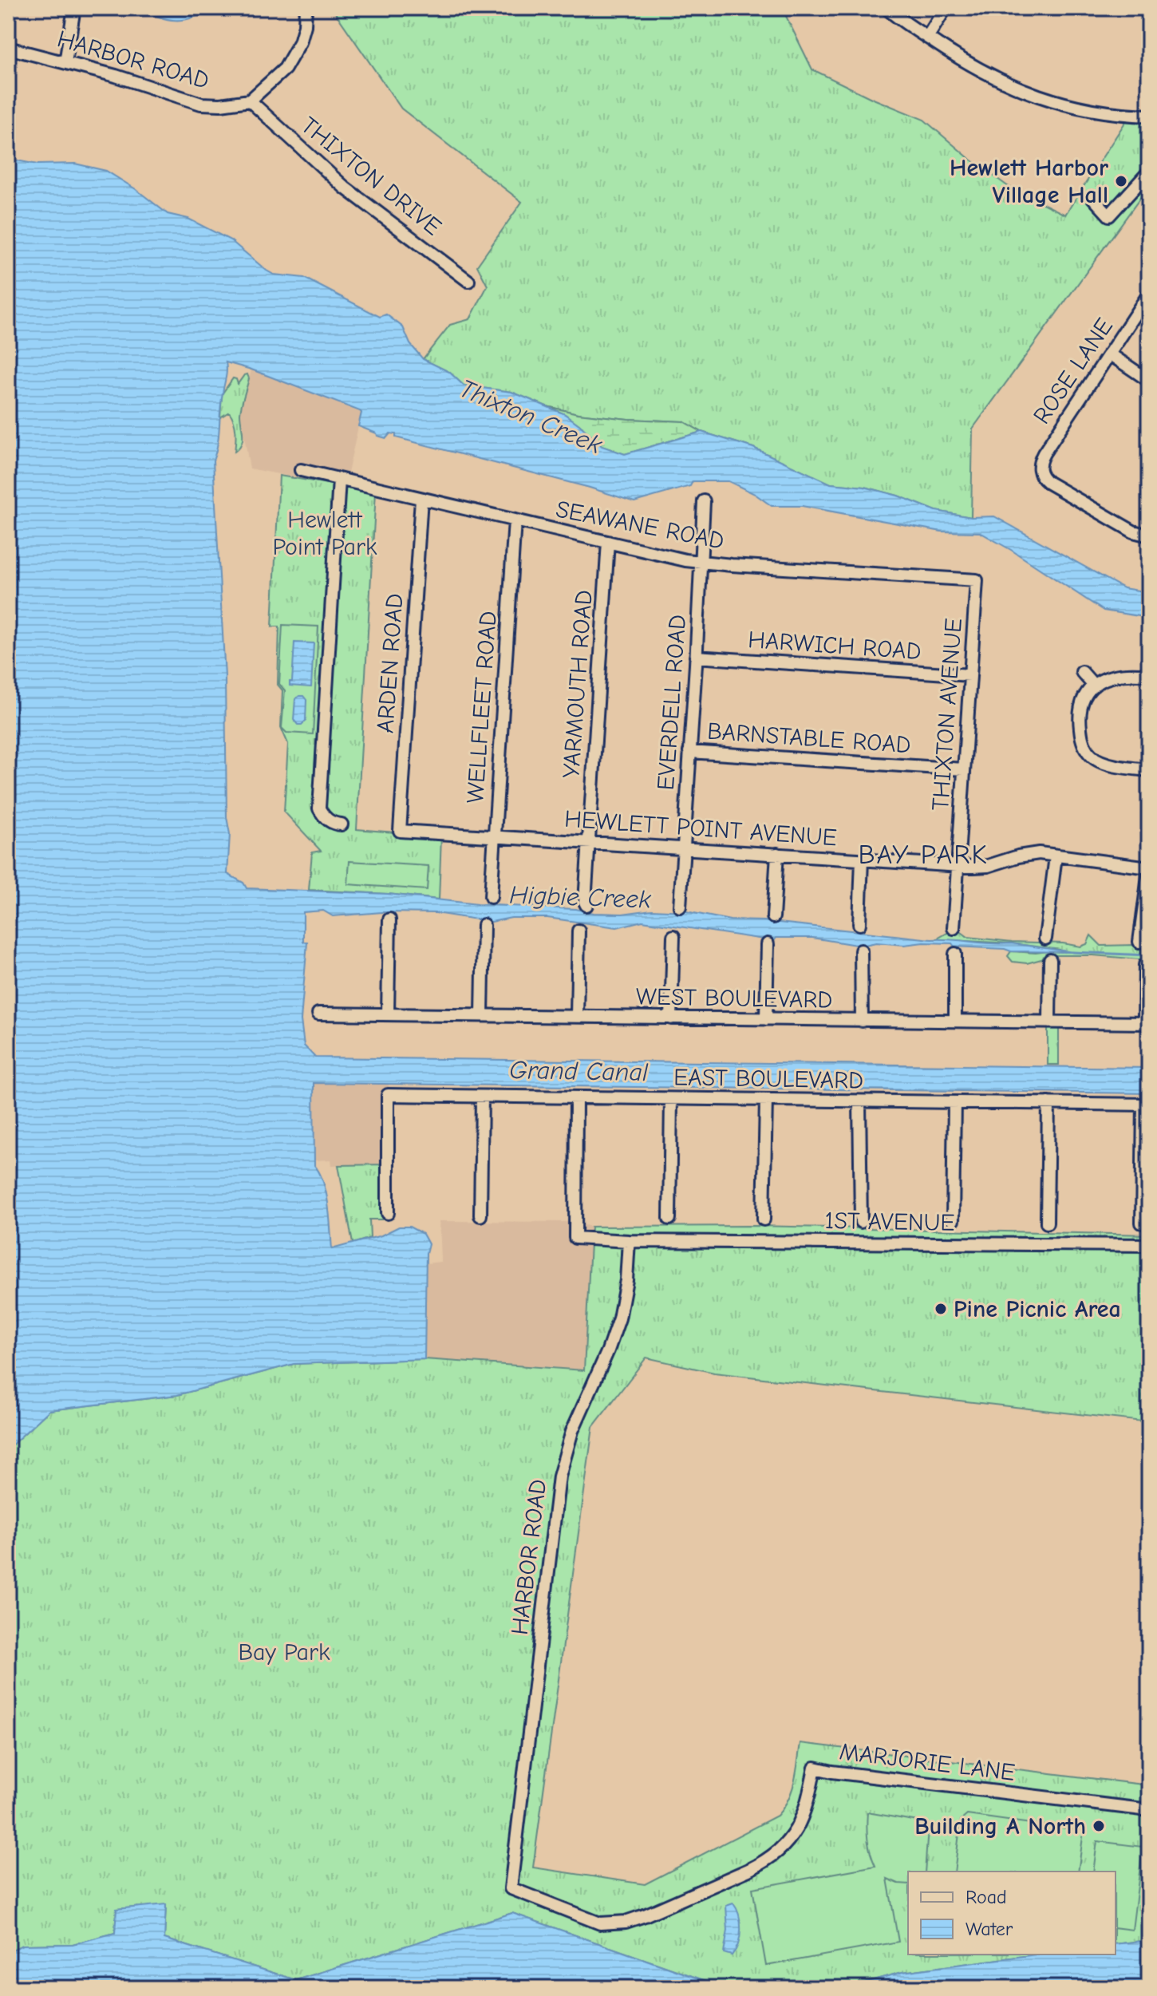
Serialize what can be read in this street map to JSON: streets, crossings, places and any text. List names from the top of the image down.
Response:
{
  "streets": {
    "street": [
      "HARBOR ROAD",
      "THIXTON DRIVE",
      "ROSE LANE",
      "SEAWANE ROAD",
      "HARWICH ROAD",
      "ARDEN ROAD",
      "YARMOUTH ROAD",
      "EVERDELL ROAD",
      "WELLFLEET ROAD",
      "THIXTON AVENUE",
      "BARNSTABLE ROAD",
      "HEWLETT POINT AVENUE",
      "WEST BOULEVARD",
      "EAST BOULEVARD",
      "1ST AVENUE",
      "MARJORIE LANE"
    ]
  },
  "crossings": [
    ["HARBOR ROAD", "THIXTON DRIVE"],
    ["HARBOR ROAD", "1ST AVENUE"],
    ["HARBOR ROAD", "MARJORIE LANE"],
    ["SEAWANE ROAD", "ARDEN ROAD"],
    ["SEAWANE ROAD", "YARMOUTH ROAD"],
    ["SEAWANE ROAD", "EVERDELL ROAD"],
    ["SEAWANE ROAD", "WELLFLEET ROAD"],
    ["SEAWANE ROAD", "THIXTON AVENUE"],
    ["HARWICH ROAD", "EVERDELL ROAD"],
    ["HARWICH ROAD", "THIXTON AVENUE"],
    ["ARDEN ROAD", "HEWLETT POINT AVENUE"],
    ["YARMOUTH ROAD", "HEWLETT POINT AVENUE"],
    ["EVERDELL ROAD", "BARNSTABLE ROAD"],
    ["EVERDELL ROAD", "HEWLETT POINT AVENUE"],
    ["WELLFLEET ROAD", "HEWLETT POINT AVENUE"],
    ["THIXTON AVENUE", "BARNSTABLE ROAD"],
    ["THIXTON AVENUE", "HEWLETT POINT AVENUE"],
    ["EAST BOULEVARD", "1ST AVENUE"]
  ],
  "districts": ["BAY PARK"],
  "water": ["Thixton Creek", "Higbie Creek", "Grand Canal"],
  "parks": ["Hewlett Point Park", "Bay Park"],
  "places": ["Hewlett Harbor Village Hall", "Pine Picnic Area", "Building A North"],
  "legend": ["Road", "Water"]
}
